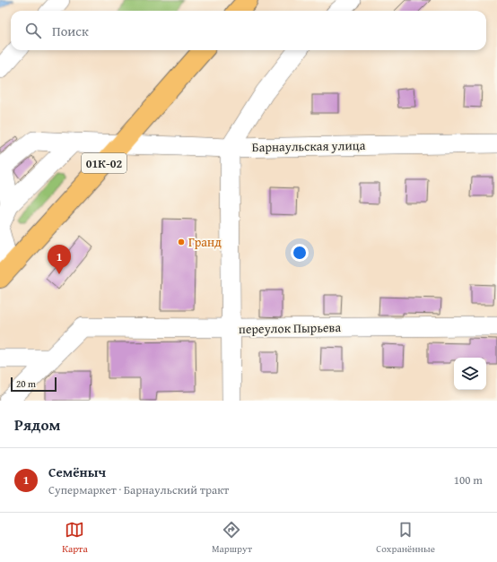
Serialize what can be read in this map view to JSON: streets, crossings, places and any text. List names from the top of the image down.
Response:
{
  "streets": {
    "main road": ["01К-02"],
    "street": ["Барнаульская улица", "переулок Пырьева"]
  },
  "crossings": [
    ["Барнаульская улица", "01К-02"]
  ],
  "places": ["Гранд"],
  "scale_bar": "20 m",
  "page": {
    "search": "Поиск",
    "pins": "1",
    "scale": "20 m",
    "heading": "Рядом",
    "list": [
      {
        "mark": "1",
        "name": "Семёныч",
        "note": "Супермаркет · Барнаульский тракт",
        "value": "100 m"
      }
    ],
    "nav": ["Карта", "Маршрут", "Сохранённые"]
  }
}
